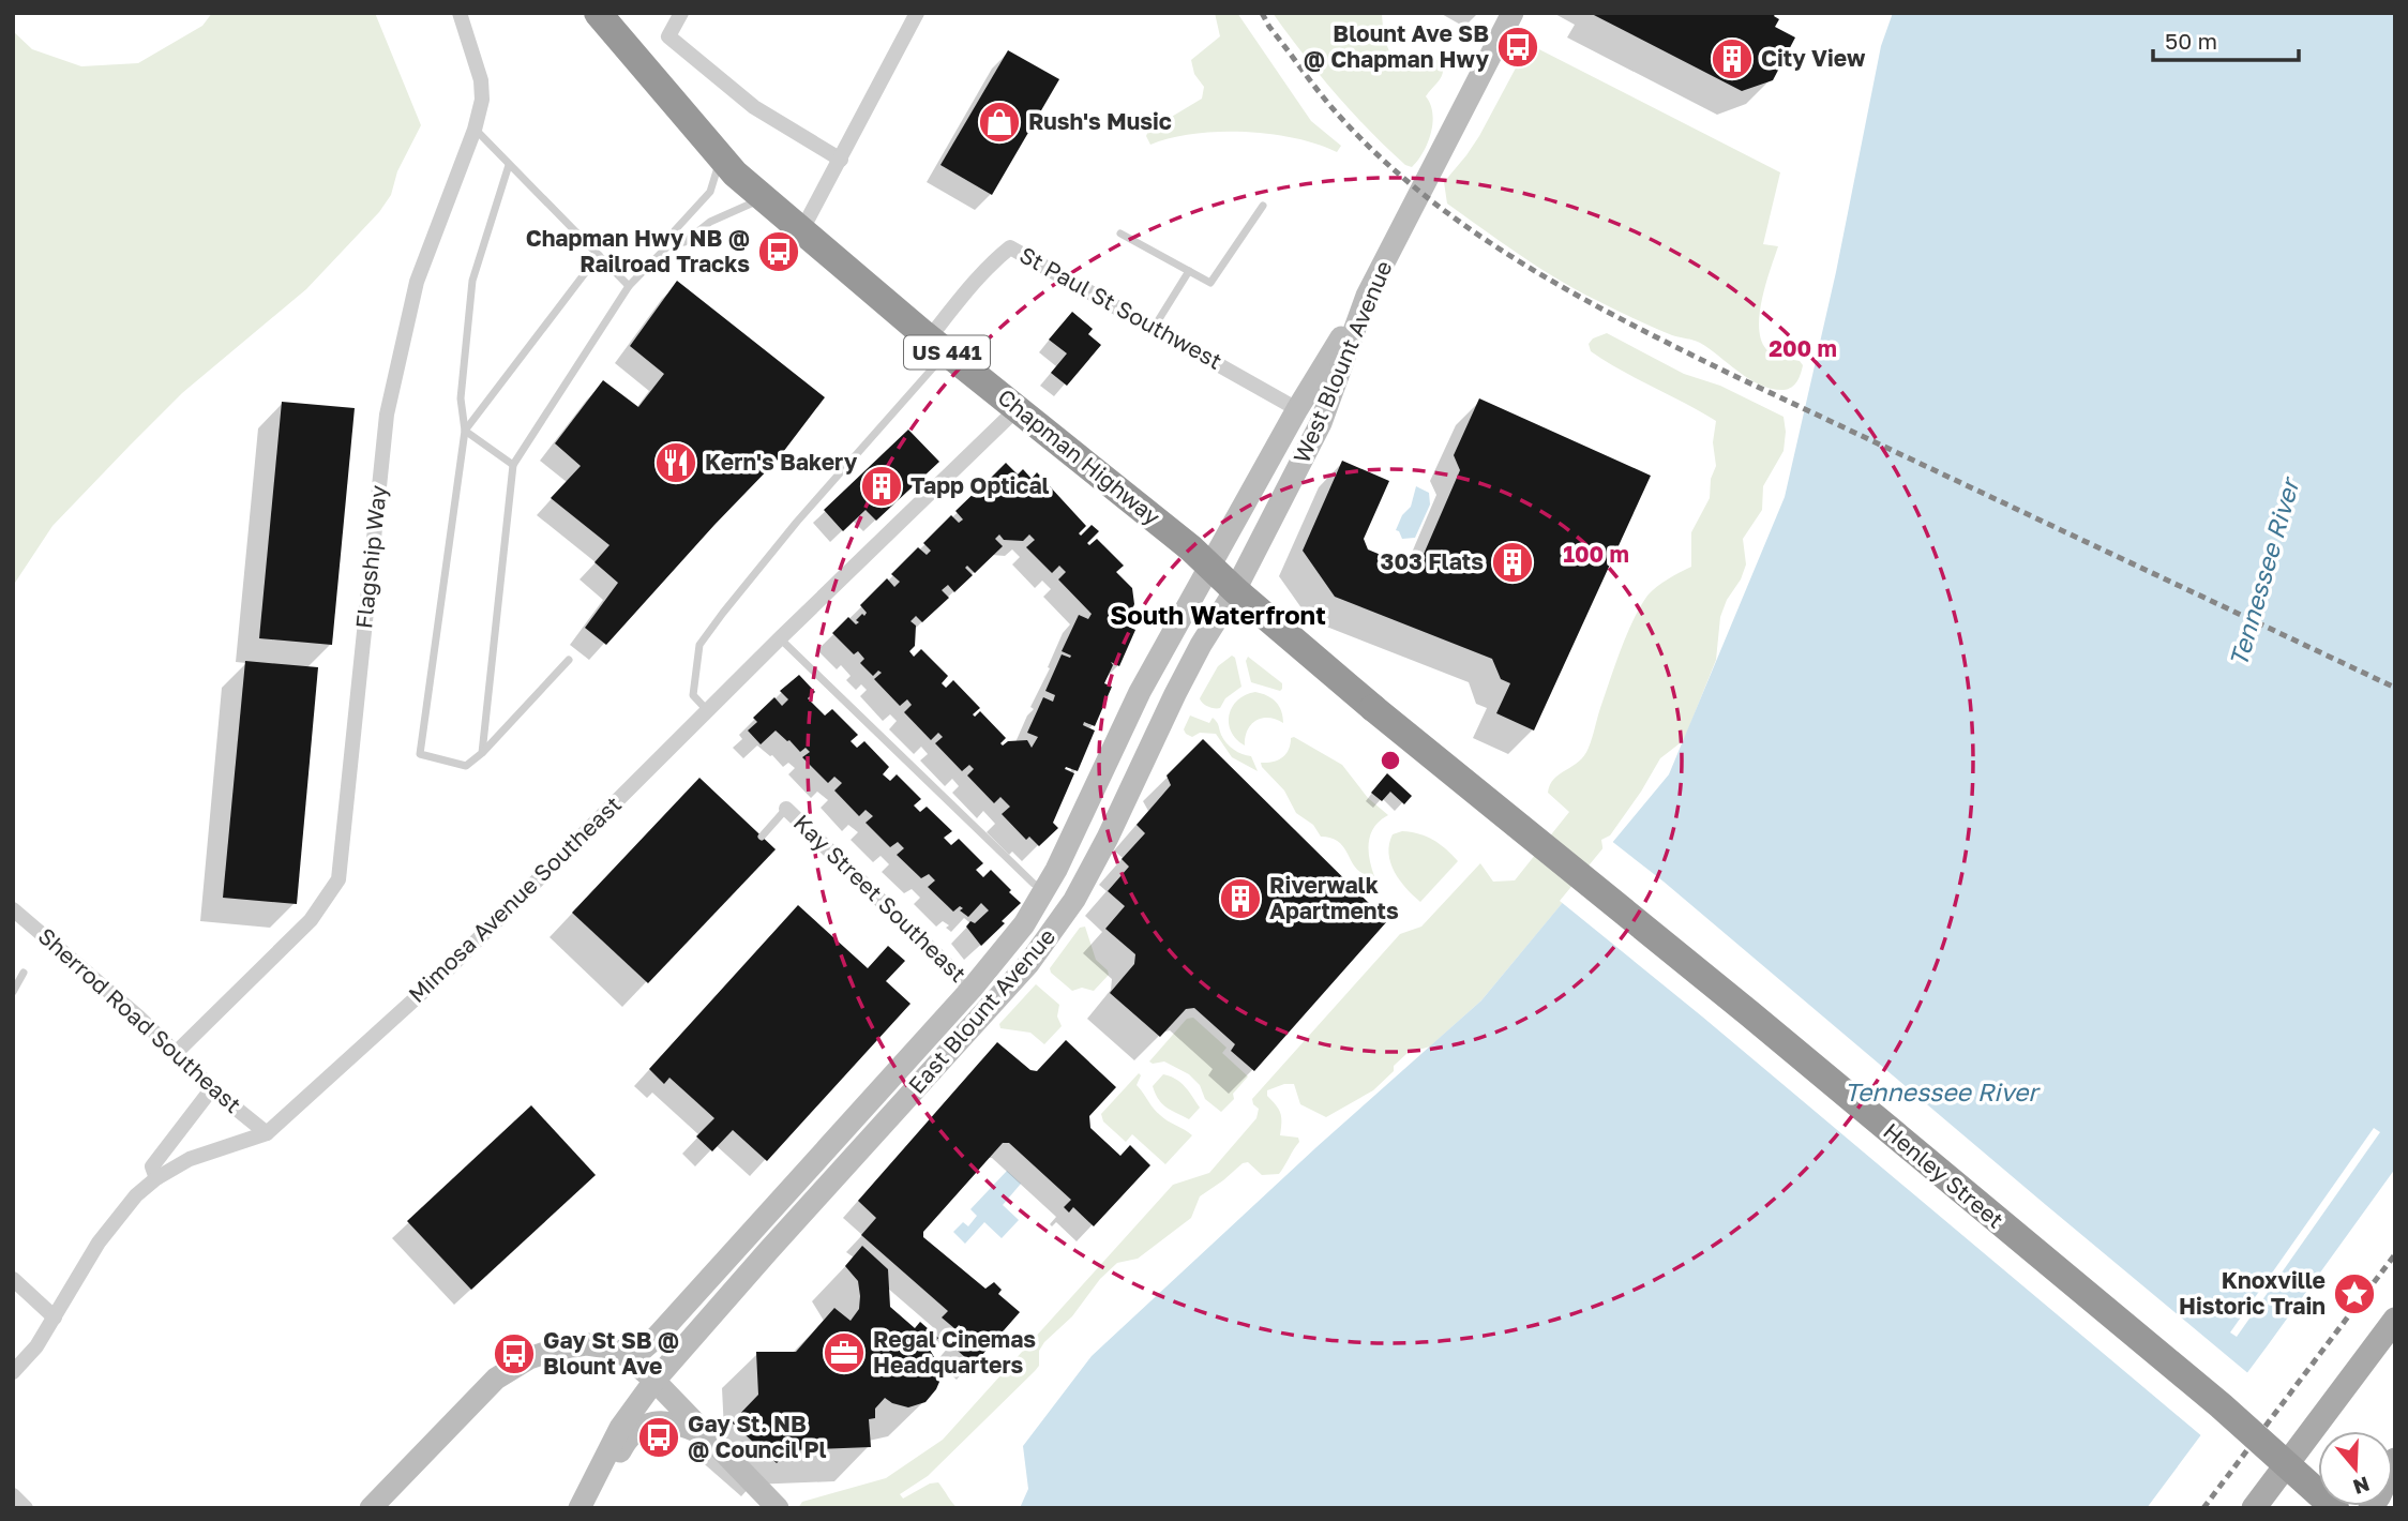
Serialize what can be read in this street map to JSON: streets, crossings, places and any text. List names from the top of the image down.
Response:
{
  "streets": {
    "highway": ["US 441", "Chapman Highway", "Henley Street"],
    "main road": ["West Blount Avenue", "East Blount Avenue"],
    "street": [
      "St Paul St Southwest",
      "Flagship Way",
      "Kay Street Southeast",
      "Mimosa Avenue Southeast",
      "Sherrod Road Southeast"
    ]
  },
  "crossings": [
    ["St Paul St Southwest", "Chapman Highway"],
    ["West Blount Avenue", "Chapman Highway"],
    ["West Blount Avenue", "East Blount Avenue"],
    ["Chapman Highway", "Mimosa Avenue Southeast"],
    ["Chapman Highway", "East Blount Avenue"],
    ["Chapman Highway", "Henley Street"],
    ["Flagship Way", "Sherrod Road Southeast"],
    ["Mimosa Avenue Southeast", "Sherrod Road Southeast"]
  ],
  "districts": ["South Waterfront"],
  "water": ["Tennessee River"],
  "places": {
    "bus stop": [
      "Blount Ave SB @ Chapman Hwy",
      "Chapman Hwy NB @ Railroad Tracks",
      "Gay St SB @ Blount Ave",
      "Gay St. NB @ Council Pl"
    ],
    "building": [
      "City View",
      "Tapp Optical",
      "303 Flats",
      "Riverwalk Apartments"
    ],
    "shop": ["Rush's Music"],
    "restaurant": ["Kern's Bakery"],
    "place": ["Knoxville Historic Train"],
    "office": ["Regal Cinemas Headquarters"]
  },
  "scale_bar": "50 m",
  "north": "bottom",
  "rings": ["200 m", "100 m"]
}
